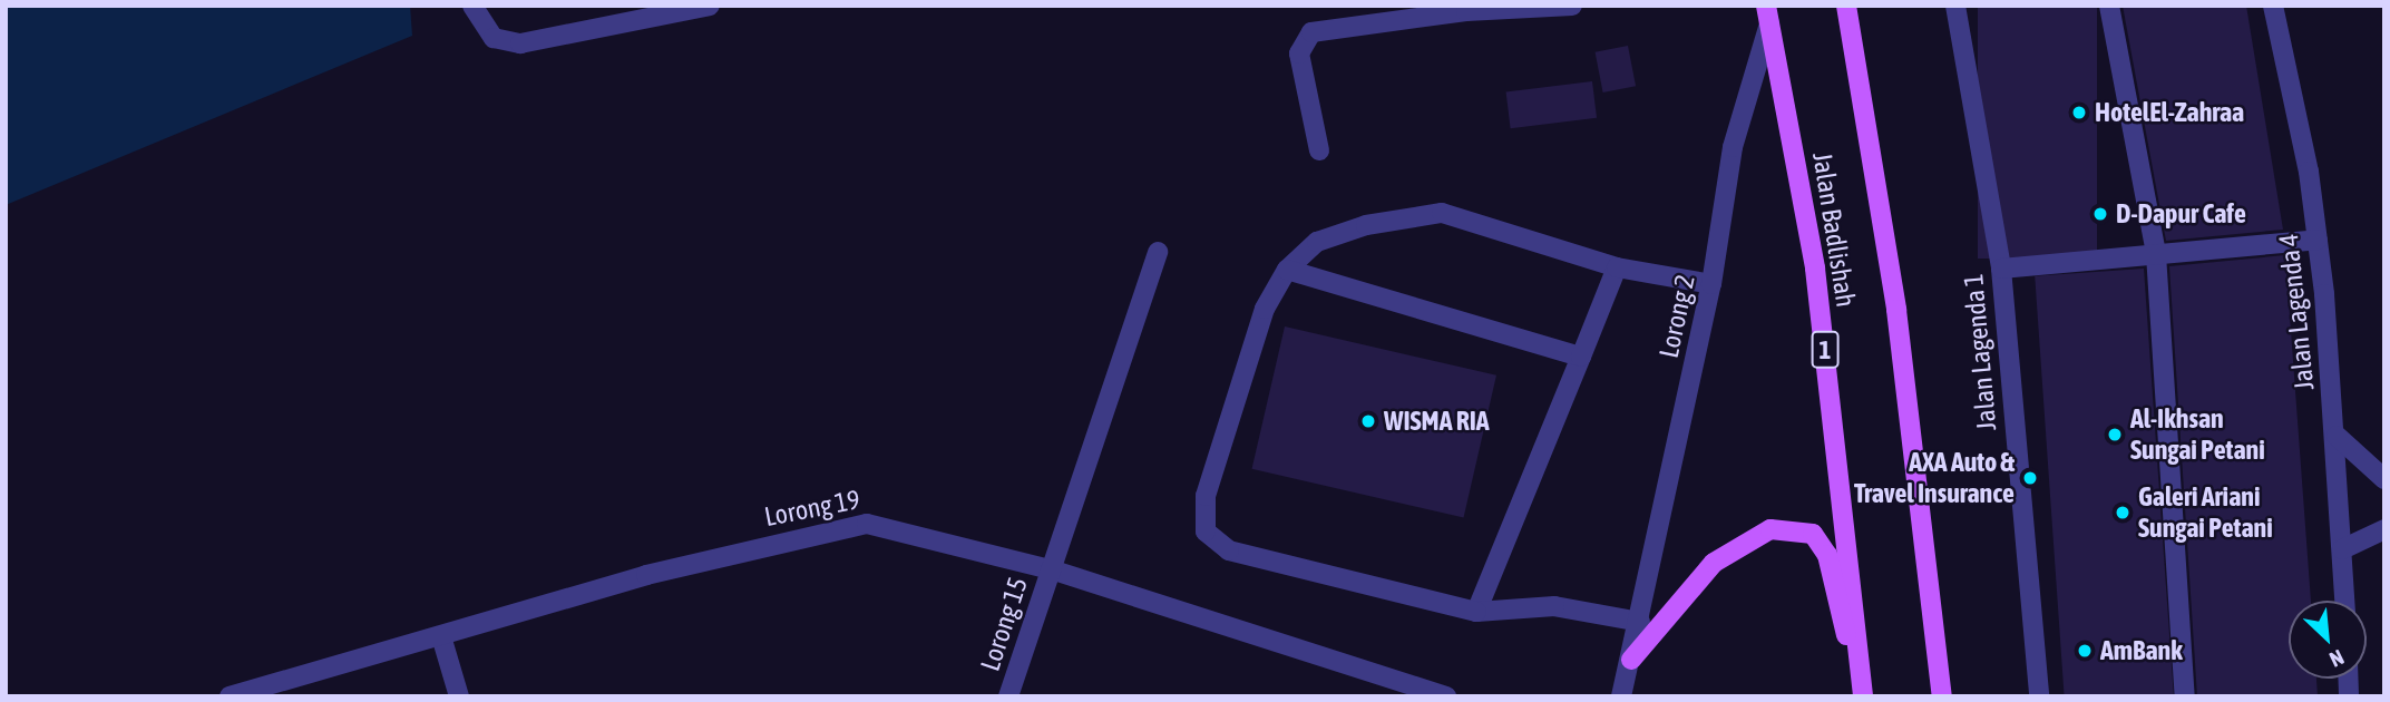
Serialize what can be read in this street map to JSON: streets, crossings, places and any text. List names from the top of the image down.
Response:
{
  "streets": {
    "main road": ["Jalan Badlishah", "1"],
    "street": [
      "Jalan Lagenda 4",
      "Lorong 2",
      "Jalan Lagenda 1",
      "Lorong 19",
      "Lorong 15"
    ]
  },
  "crossings": [
    ["Jalan Badlishah", "Lorong 2"],
    ["Lorong 19", "Lorong 15"]
  ],
  "places": [
    "HotelEl-Zahraa",
    "D-Dapur Cafe",
    "WISMA RIA",
    "Al-Ikhsan Sungai Petani",
    "AXA Auto & Travel Insurance",
    "Galeri Ariani Sungai Petani",
    "AmBank"
  ],
  "north": "bottom right"
}
